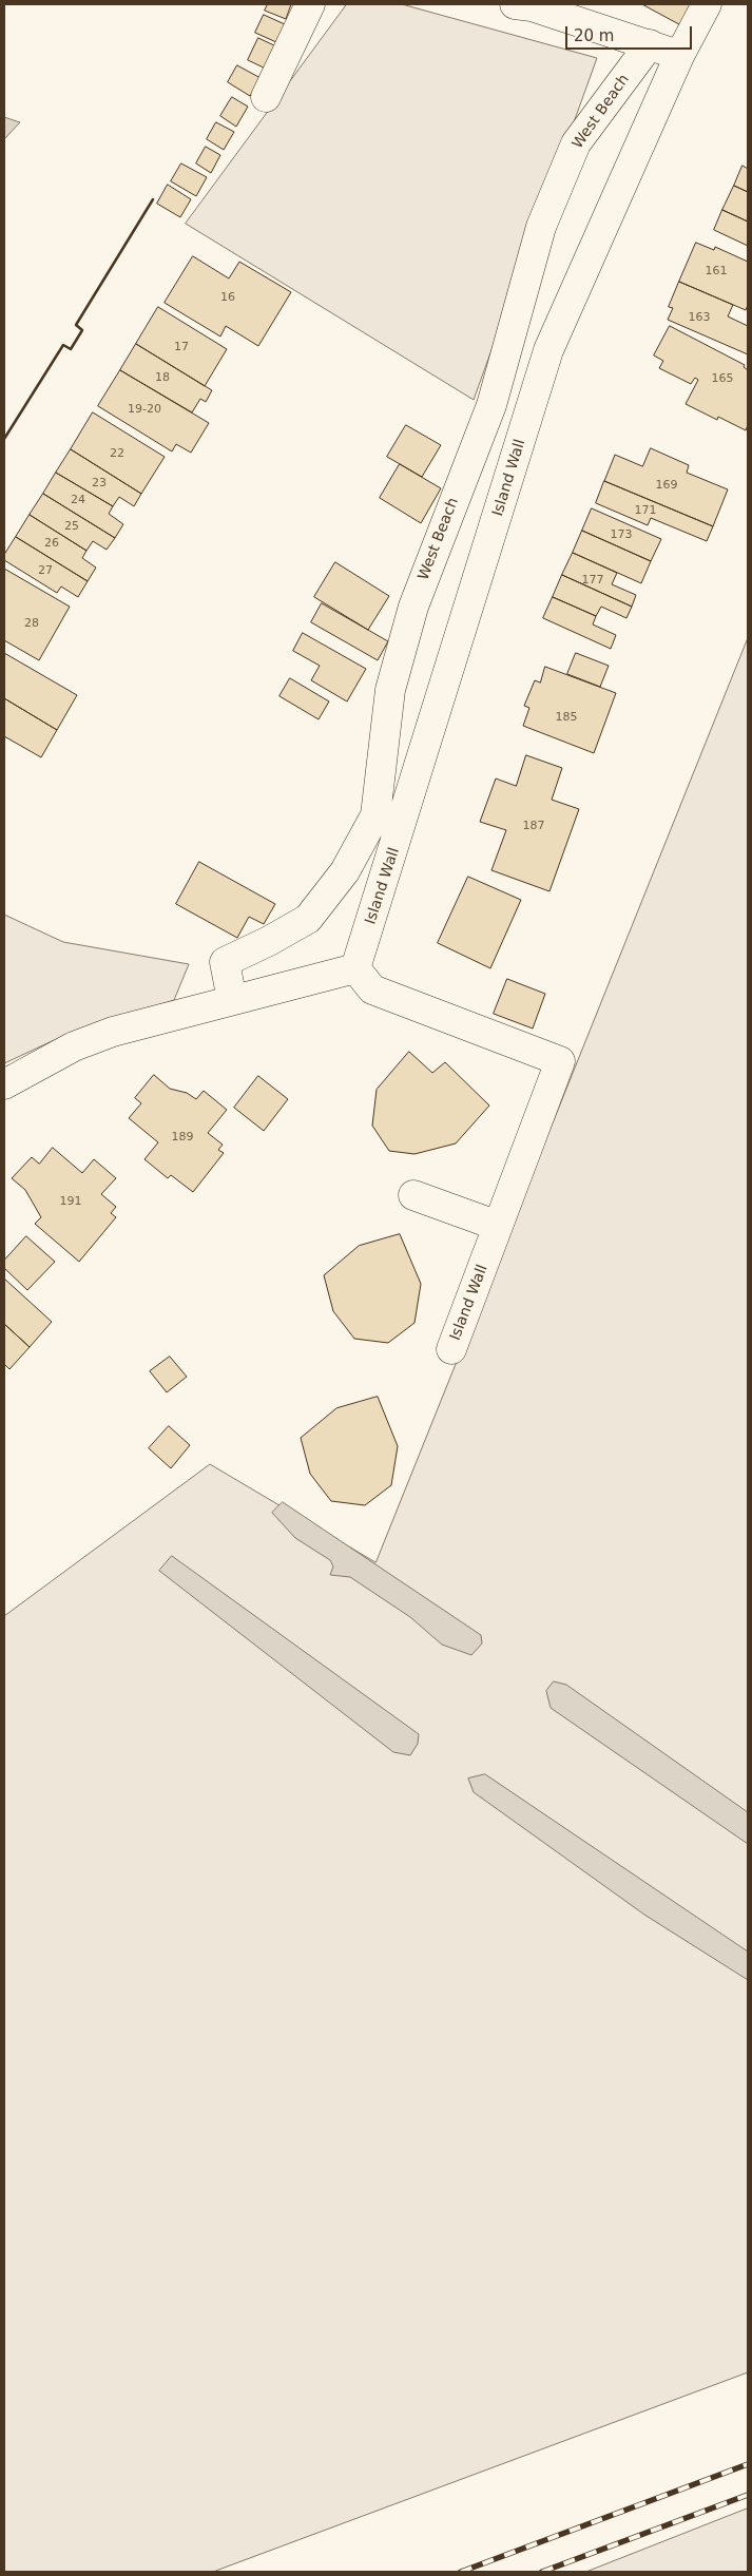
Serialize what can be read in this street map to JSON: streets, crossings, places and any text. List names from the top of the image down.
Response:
{
  "streets": {
    "street": ["West Beach", "Island Wall"]
  },
  "house_numbers": [
    "161",
    "16",
    "163",
    "17",
    "18",
    "165",
    "19-20",
    "22",
    "23",
    "169",
    "24",
    "171",
    "25",
    "173",
    "26",
    "27",
    "177",
    "28",
    "185",
    "187",
    "189",
    "191"
  ],
  "scale_bar": "20 m"
}
